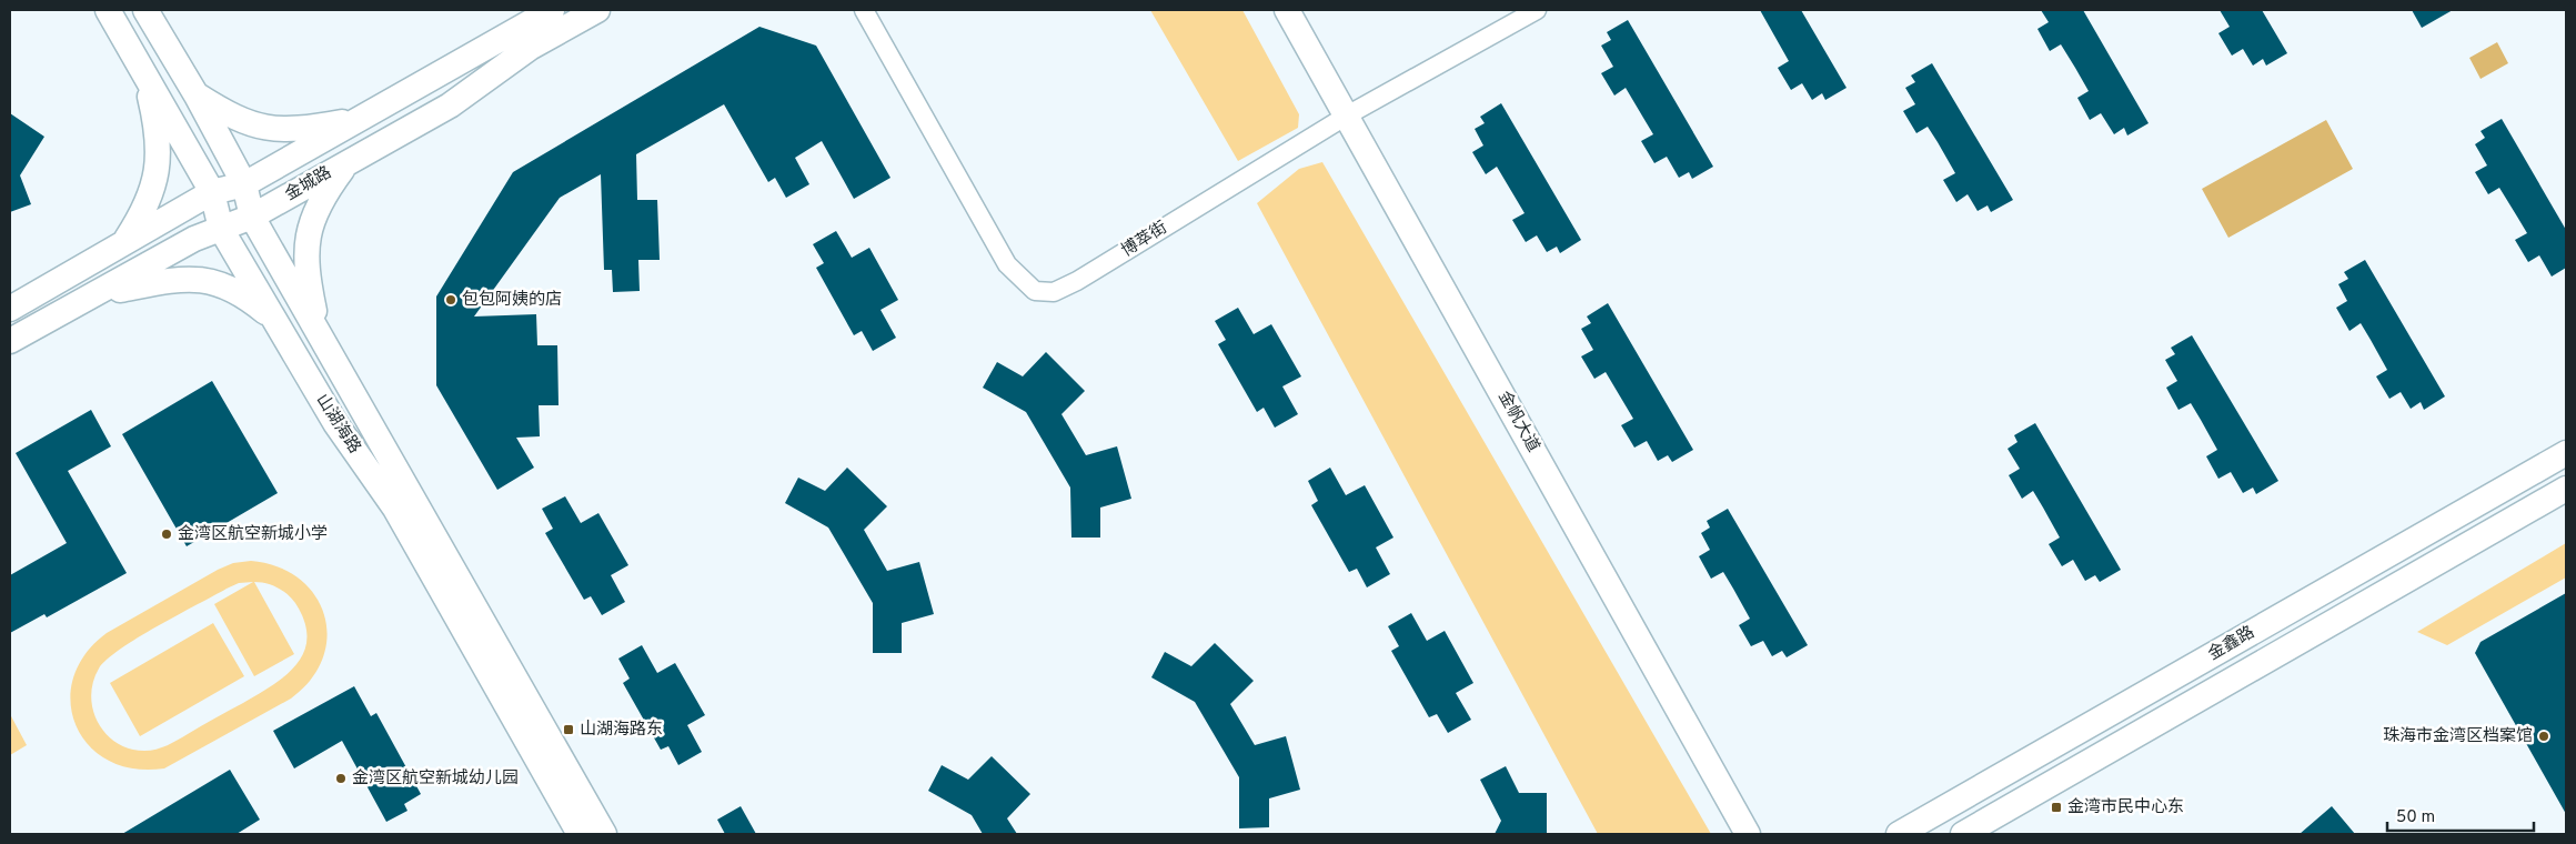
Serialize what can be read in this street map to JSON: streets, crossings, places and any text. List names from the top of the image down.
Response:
{
  "streets": {
    "street": [
      "金城路",
      "博萃街",
      "金帆大道",
      "山湖海路",
      "金鑫路"
    ]
  },
  "crossings": [
    ["金城路", "山湖海路"],
    ["博萃街", "金帆大道"]
  ],
  "places": {
    "other": [
      "包包阿姨的店",
      "金湾区航空新城小学",
      "珠海市金湾区档案馆",
      "金湾区航空新城幼儿园"
    ],
    "transit": ["山湖海路东", "金湾市民中心东"]
  },
  "scale_bar": "50 m"
}
